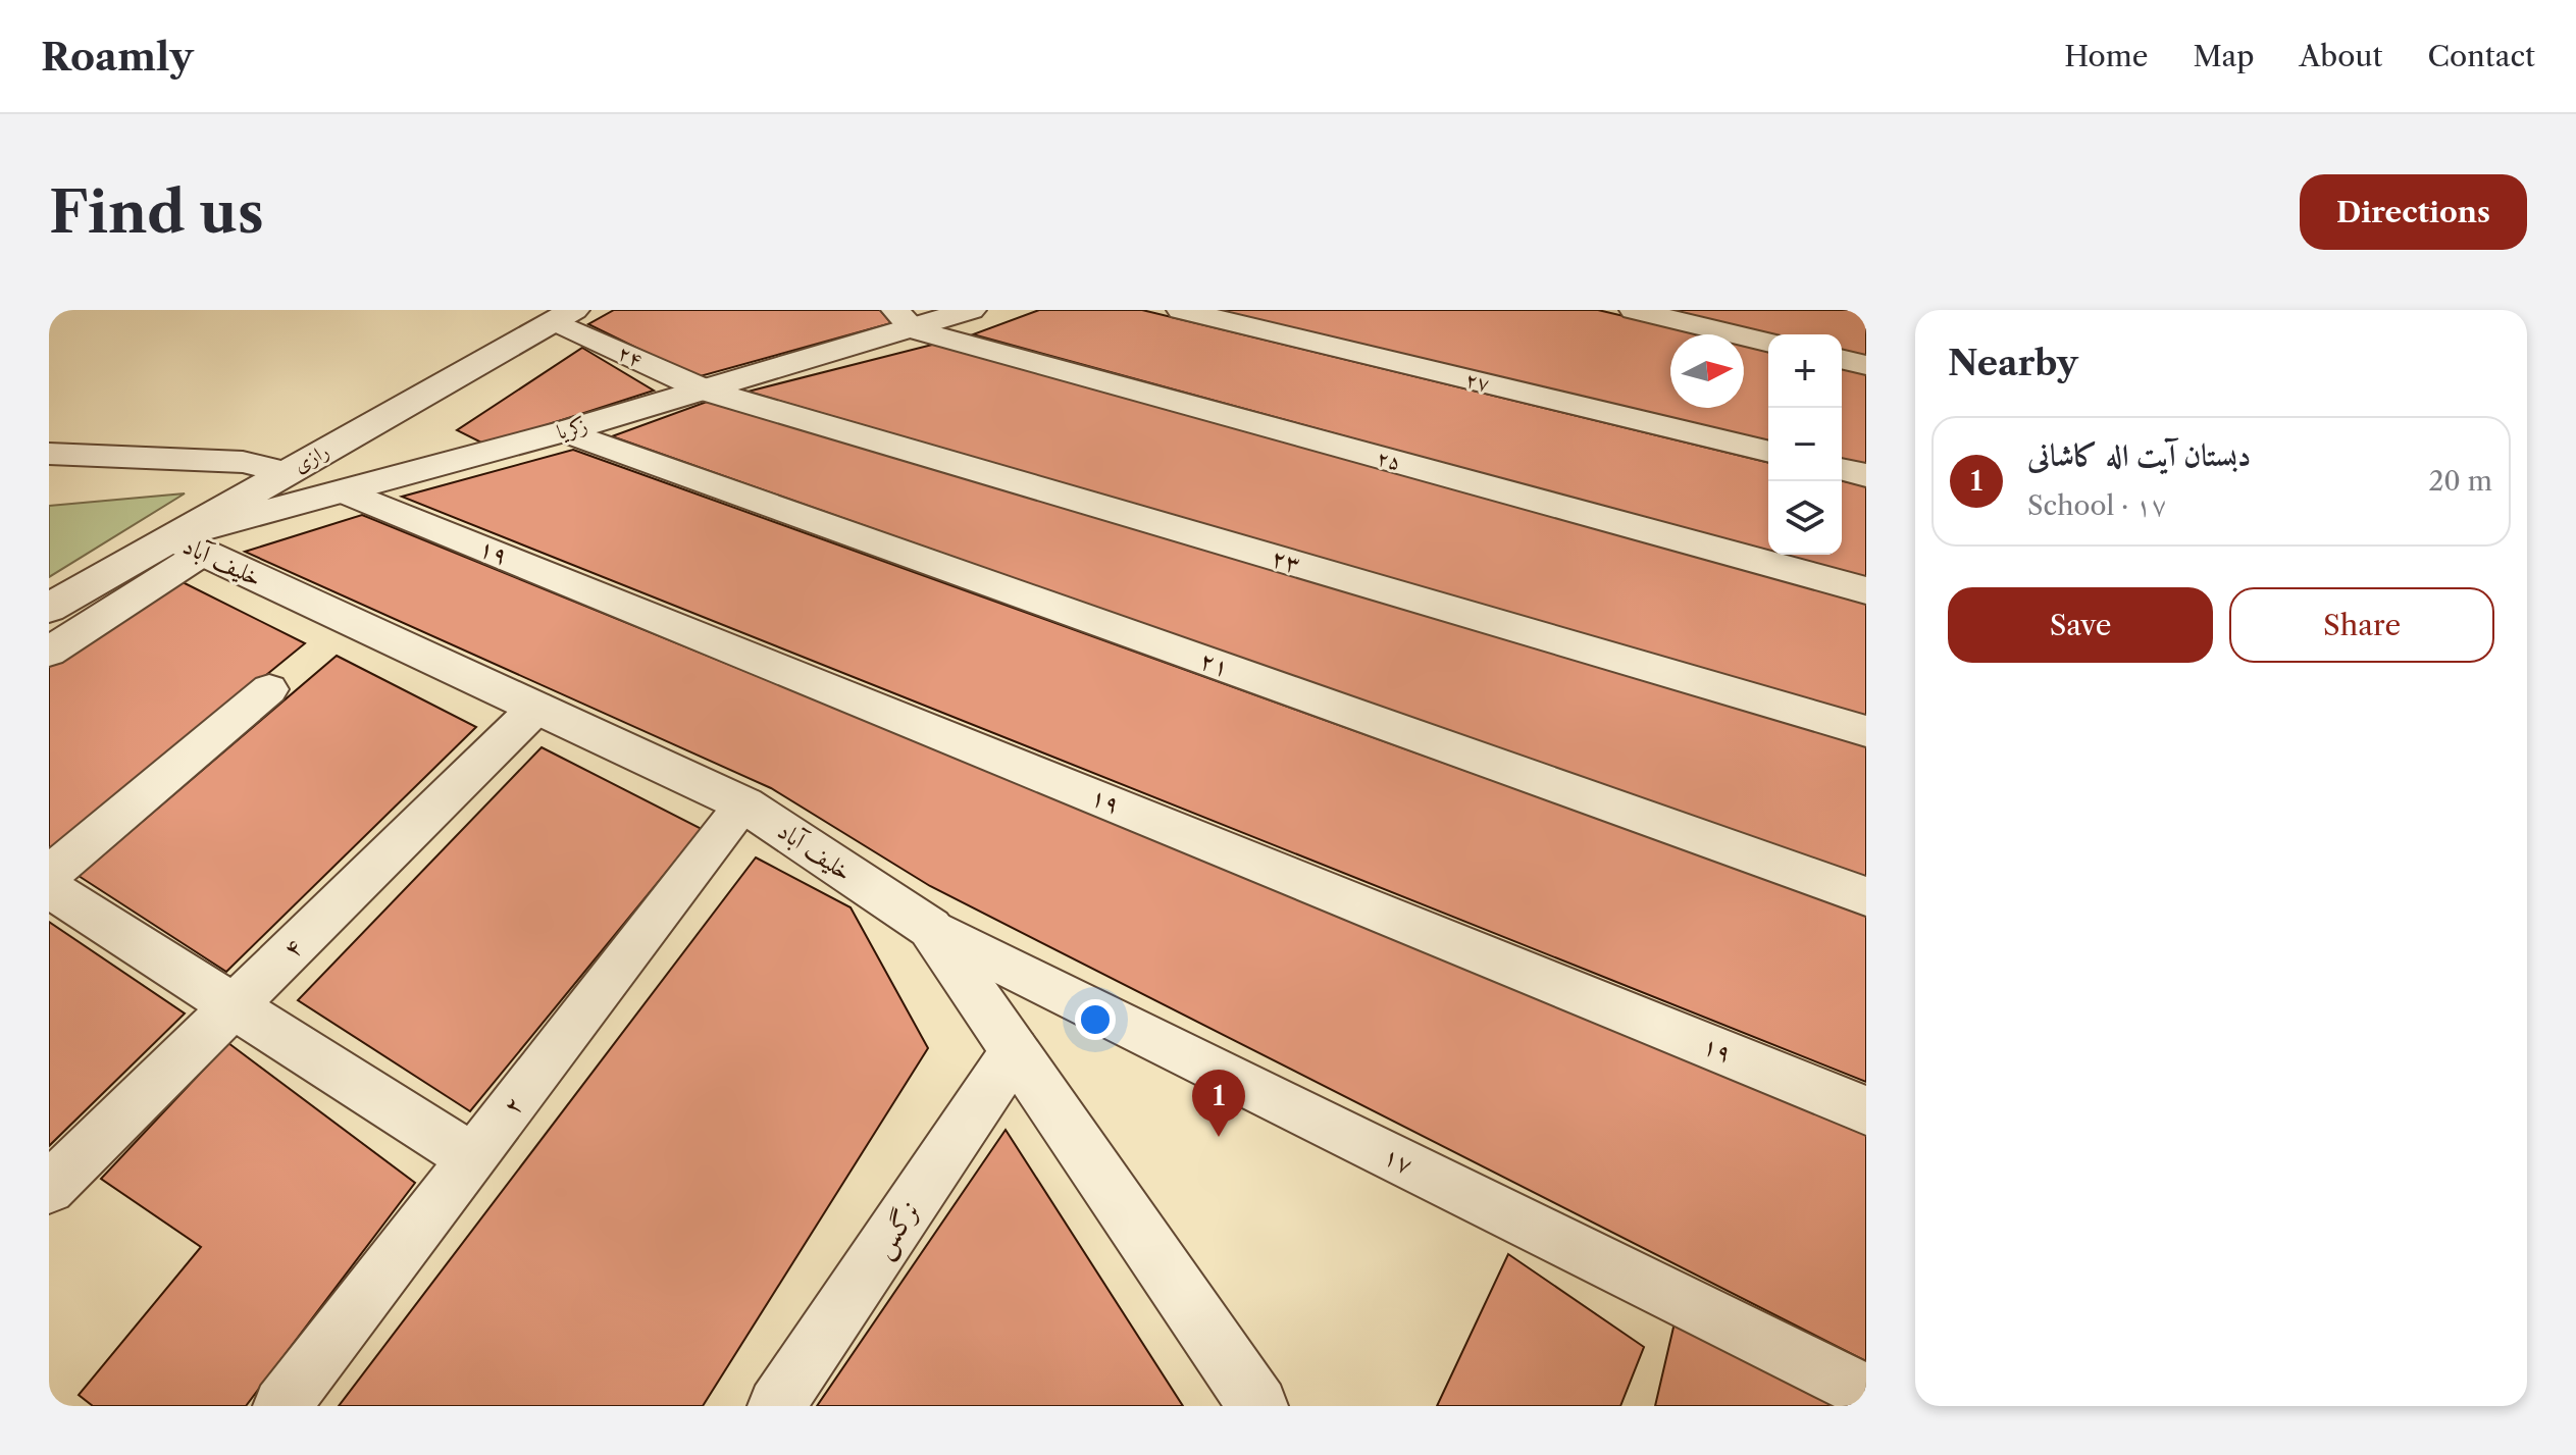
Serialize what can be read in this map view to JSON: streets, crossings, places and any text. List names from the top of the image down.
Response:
{
  "streets": {
    "street": [
      "۲۴",
      "۲۷",
      "زکریا",
      "رازی",
      "۲۵",
      "۱۹",
      "۲۳",
      "خلیف آباد",
      "۲۱",
      "۴",
      "۲",
      "۱۷",
      "نرگس"
    ]
  },
  "crossings": [
    ["۲۴", "زکریا"],
    ["۲۴", "رازی"],
    ["۲۴", "۲۳"],
    ["زکریا", "رازی"],
    ["زکریا", "۲۵"],
    ["زکریا", "۱۹"],
    ["زکریا", "۲۳"],
    ["زکریا", "خلیف آباد"],
    ["زکریا", "۲۱"],
    ["رازی", "خلیف آباد"],
    ["خلیف آباد", "۴"],
    ["خلیف آباد", "۲"],
    ["خلیف آباد", "۱۷"],
    ["خلیف آباد", "نرگس"]
  ],
  "north": "right",
  "page": {
    "header": "Roamly",
    "nav": [
      "Home",
      "Map",
      "About",
      "Contact"
    ],
    "buttons": [
      "Directions",
      ["Save", "Share"]
    ],
    "title": "Find us",
    "heading": "Nearby",
    "map_buttons": ["+", "−"],
    "list": [
      {
        "mark": "1",
        "name": "دبستان آیت اله کاشانی",
        "note": "School · ۱۷",
        "value": "20 m"
      }
    ],
    "pins": "1"
  }
}
